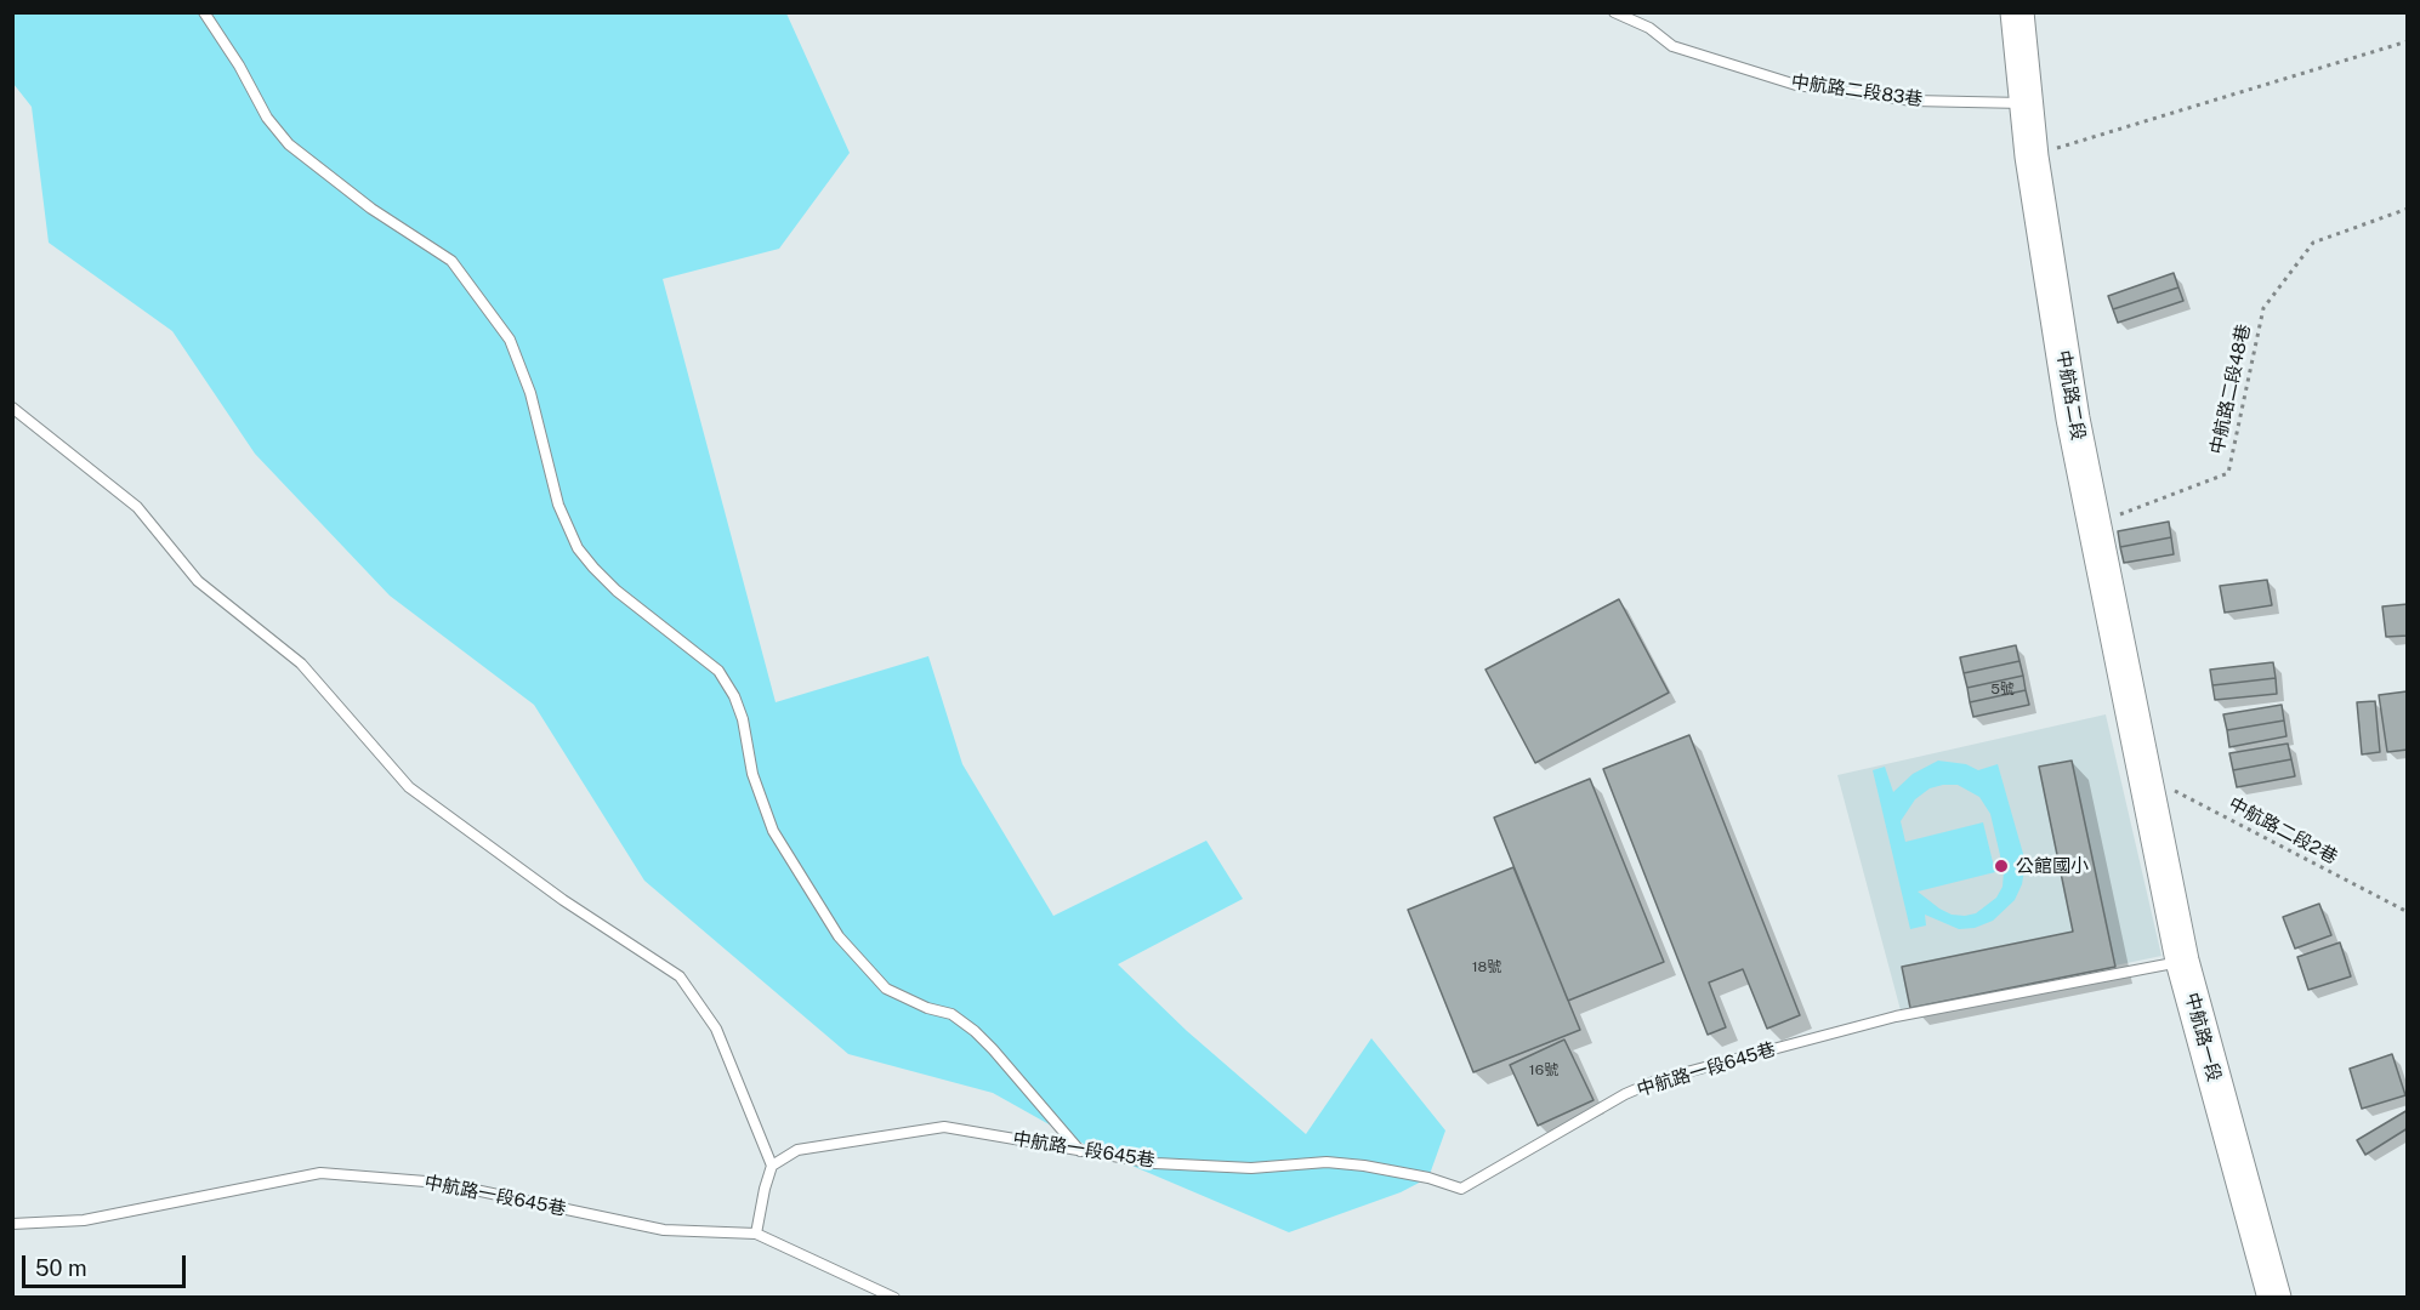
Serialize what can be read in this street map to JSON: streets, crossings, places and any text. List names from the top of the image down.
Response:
{
  "streets": {
    "main road": ["中航路二段", "中航路一段"],
    "lane": ["中航路二段83巷", "中航路一段645巷"],
    "path": ["中航路二段48巷", "中航路二段2巷"]
  },
  "crossings": [
    ["中航路二段83巷", "中航路二段"],
    ["中航路二段48巷", "中航路二段"],
    ["中航路二段", "中航路二段2巷"],
    ["中航路二段", "中航路一段"],
    ["中航路二段2巷", "中航路一段"],
    ["中航路一段", "中航路一段645巷"]
  ],
  "places": ["公館國小"],
  "house_numbers": ["5號", "18號", "16號"],
  "scale_bar": "50 m"
}
